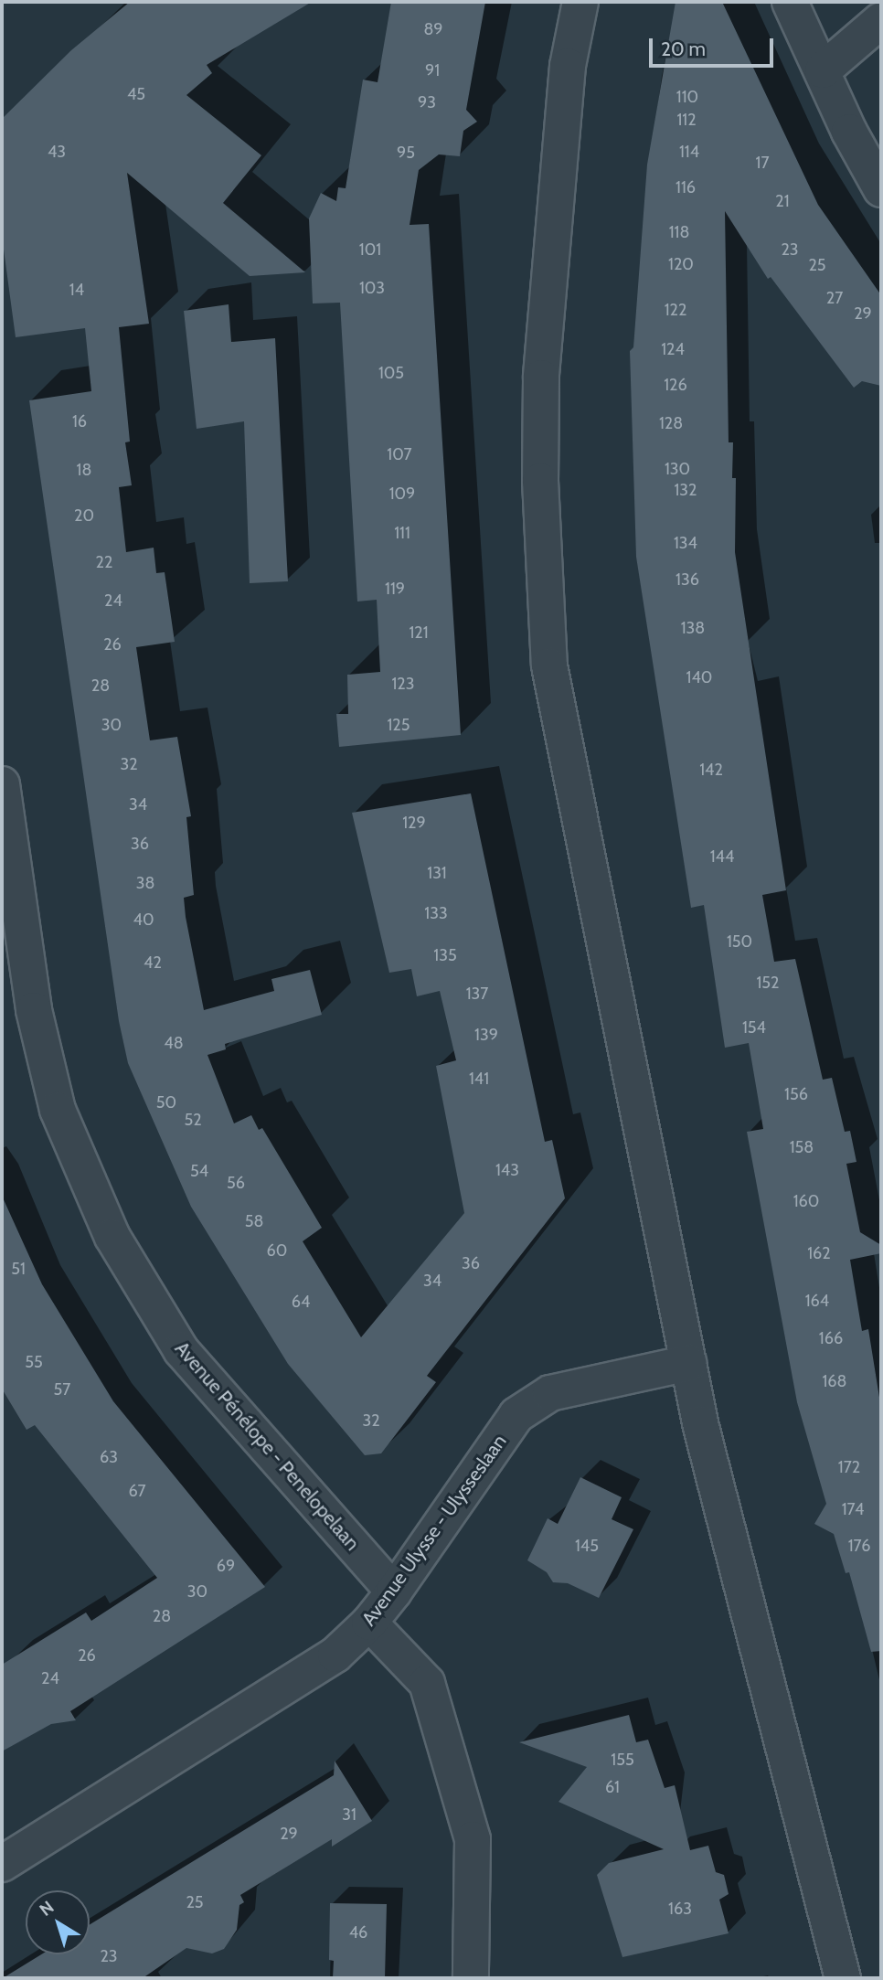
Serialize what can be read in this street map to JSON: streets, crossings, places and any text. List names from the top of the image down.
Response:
{
  "streets": {
    "street": ["Avenue Pénélope - Penelopelaan", "Avenue Ulysse - Ulysseslaan"]
  },
  "crossings": [
    ["Avenue Pénélope - Penelopelaan", "Avenue Ulysse - Ulysseslaan"]
  ],
  "house_numbers": [
    "89",
    "91",
    "45",
    "110",
    "93",
    "112",
    "43",
    "114",
    "95",
    "17",
    "116",
    "21",
    "118",
    "101",
    "23",
    "120",
    "25",
    "103",
    "14",
    "27",
    "122",
    "29",
    "124",
    "105",
    "126",
    "16",
    "128",
    "107",
    "130",
    "18",
    "132",
    "109",
    "20",
    "111",
    "134",
    "22",
    "136",
    "119",
    "24",
    "138",
    "121",
    "26",
    "140",
    "123",
    "28",
    "30",
    "125",
    "32",
    "142",
    "34",
    "129",
    "36",
    "144",
    "131",
    "38",
    "133",
    "40",
    "150",
    "135",
    "42",
    "152",
    "137",
    "154",
    "139",
    "48",
    "141",
    "156",
    "50",
    "52",
    "158",
    "143",
    "54",
    "56",
    "160",
    "58",
    "60",
    "162",
    "36",
    "51",
    "34",
    "164",
    "64",
    "166",
    "55",
    "168",
    "57",
    "32",
    "63",
    "172",
    "67",
    "174",
    "145",
    "176",
    "69",
    "30",
    "28",
    "26",
    "24",
    "155",
    "61",
    "31",
    "29",
    "25",
    "163",
    "46",
    "23"
  ],
  "scale_bar": "20 m",
  "north": "top left"
}
